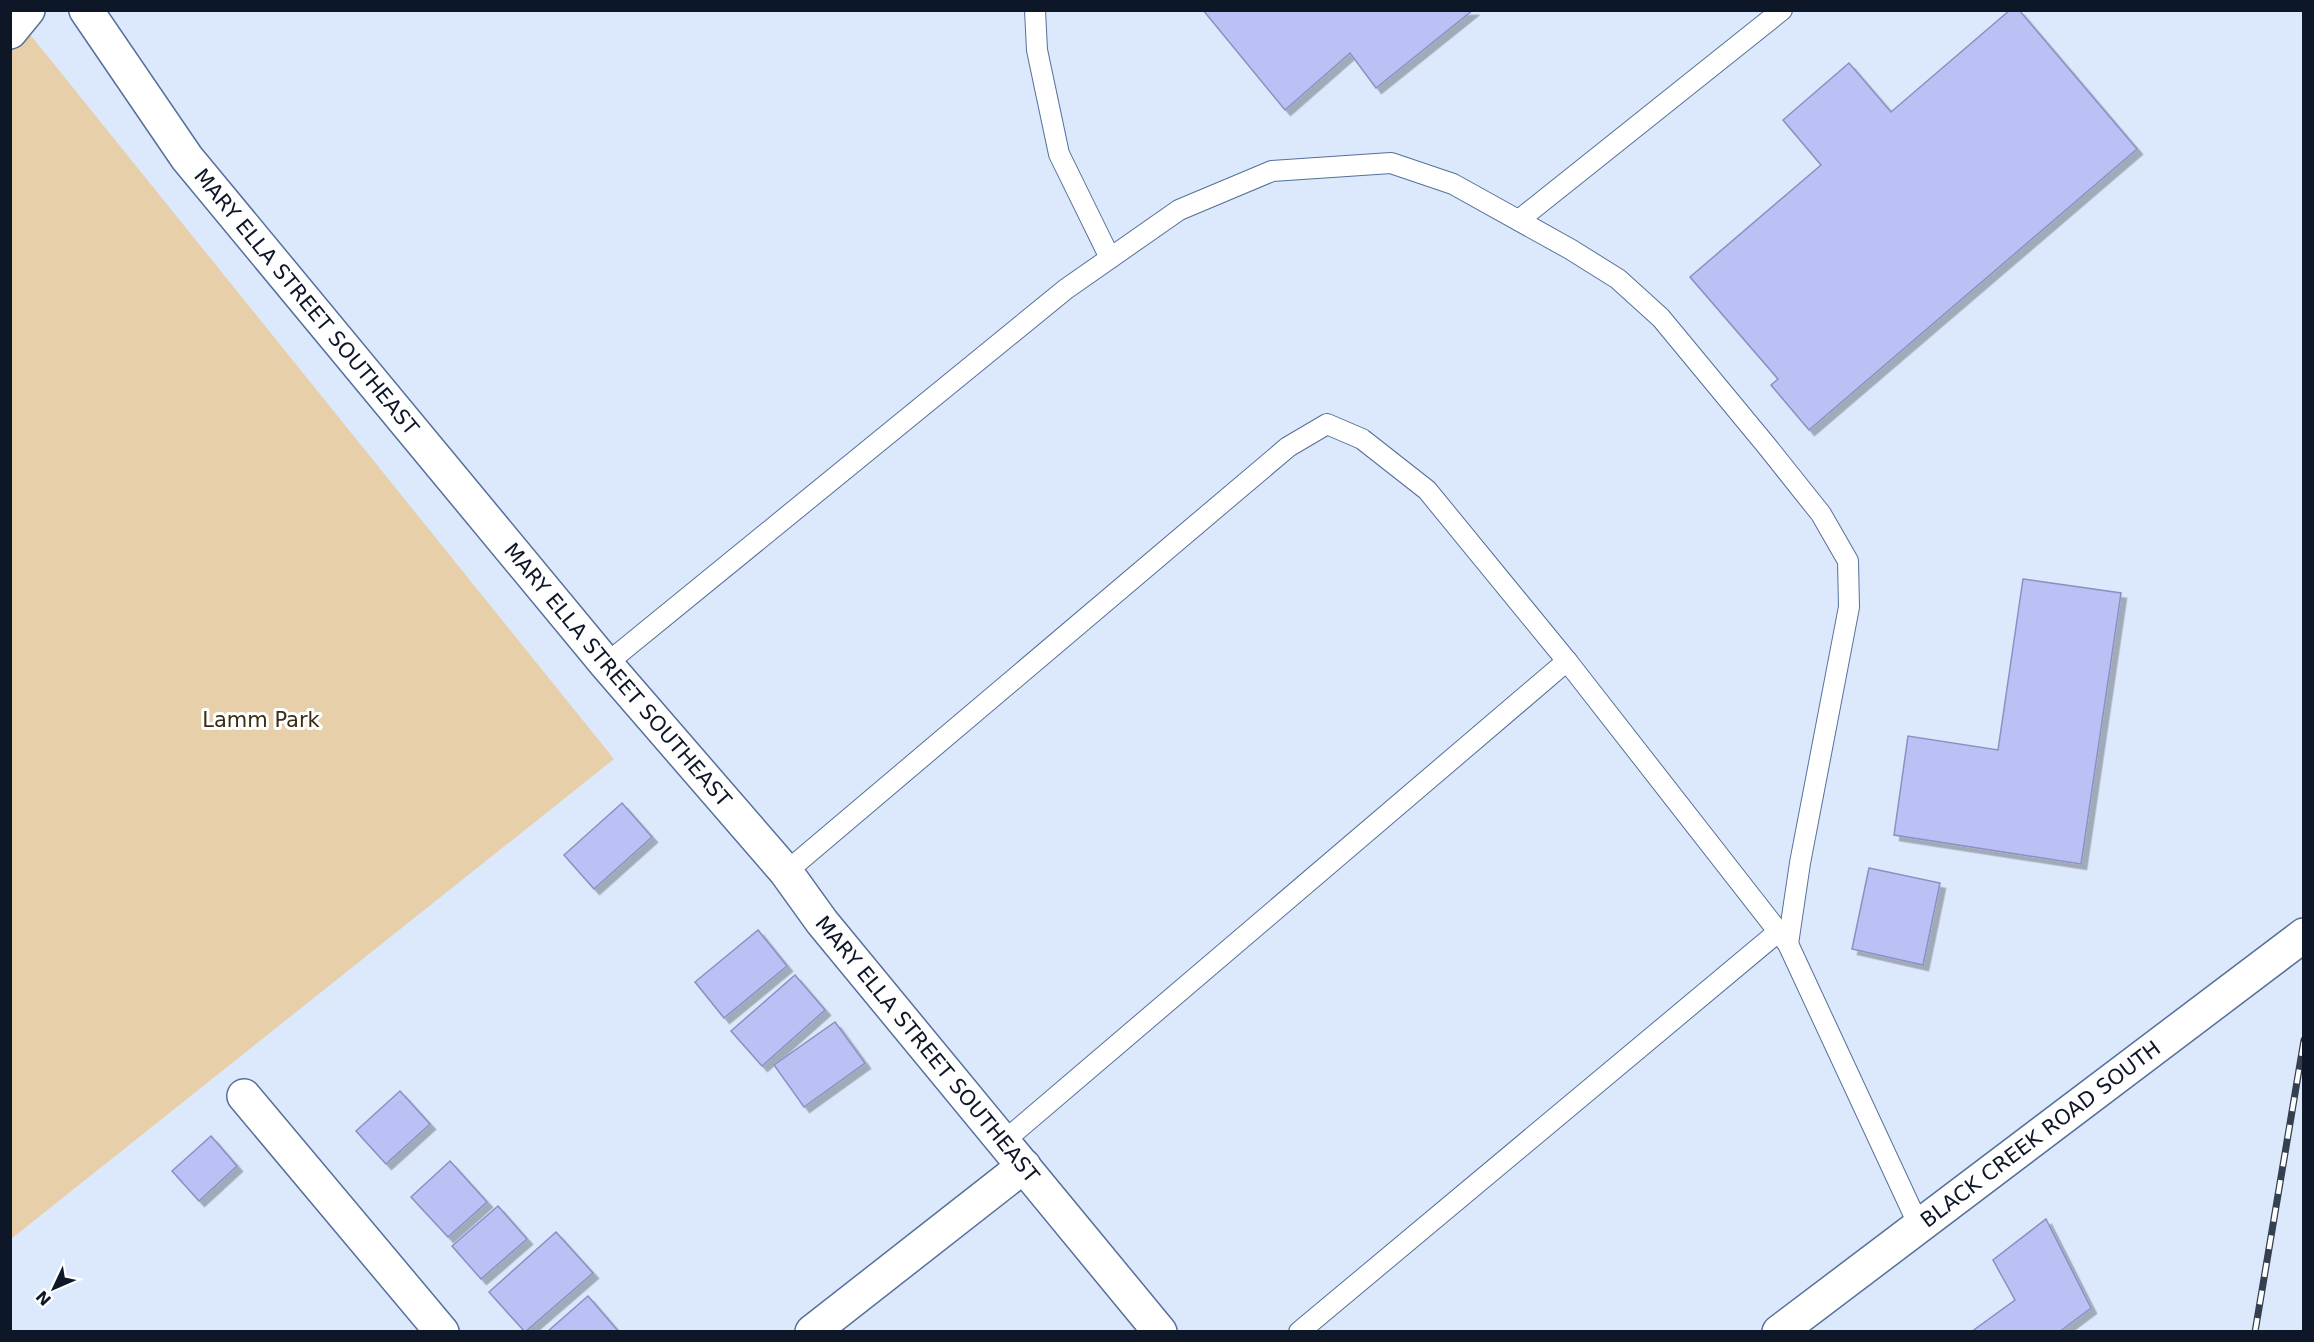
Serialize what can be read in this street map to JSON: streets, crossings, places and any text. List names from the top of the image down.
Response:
{
  "streets": {
    "street": ["MARY ELLA STREET SOUTHEAST", "BLACK CREEK ROAD SOUTH"]
  },
  "parks": ["Lamm Park"],
  "north": "bottom left"
}
